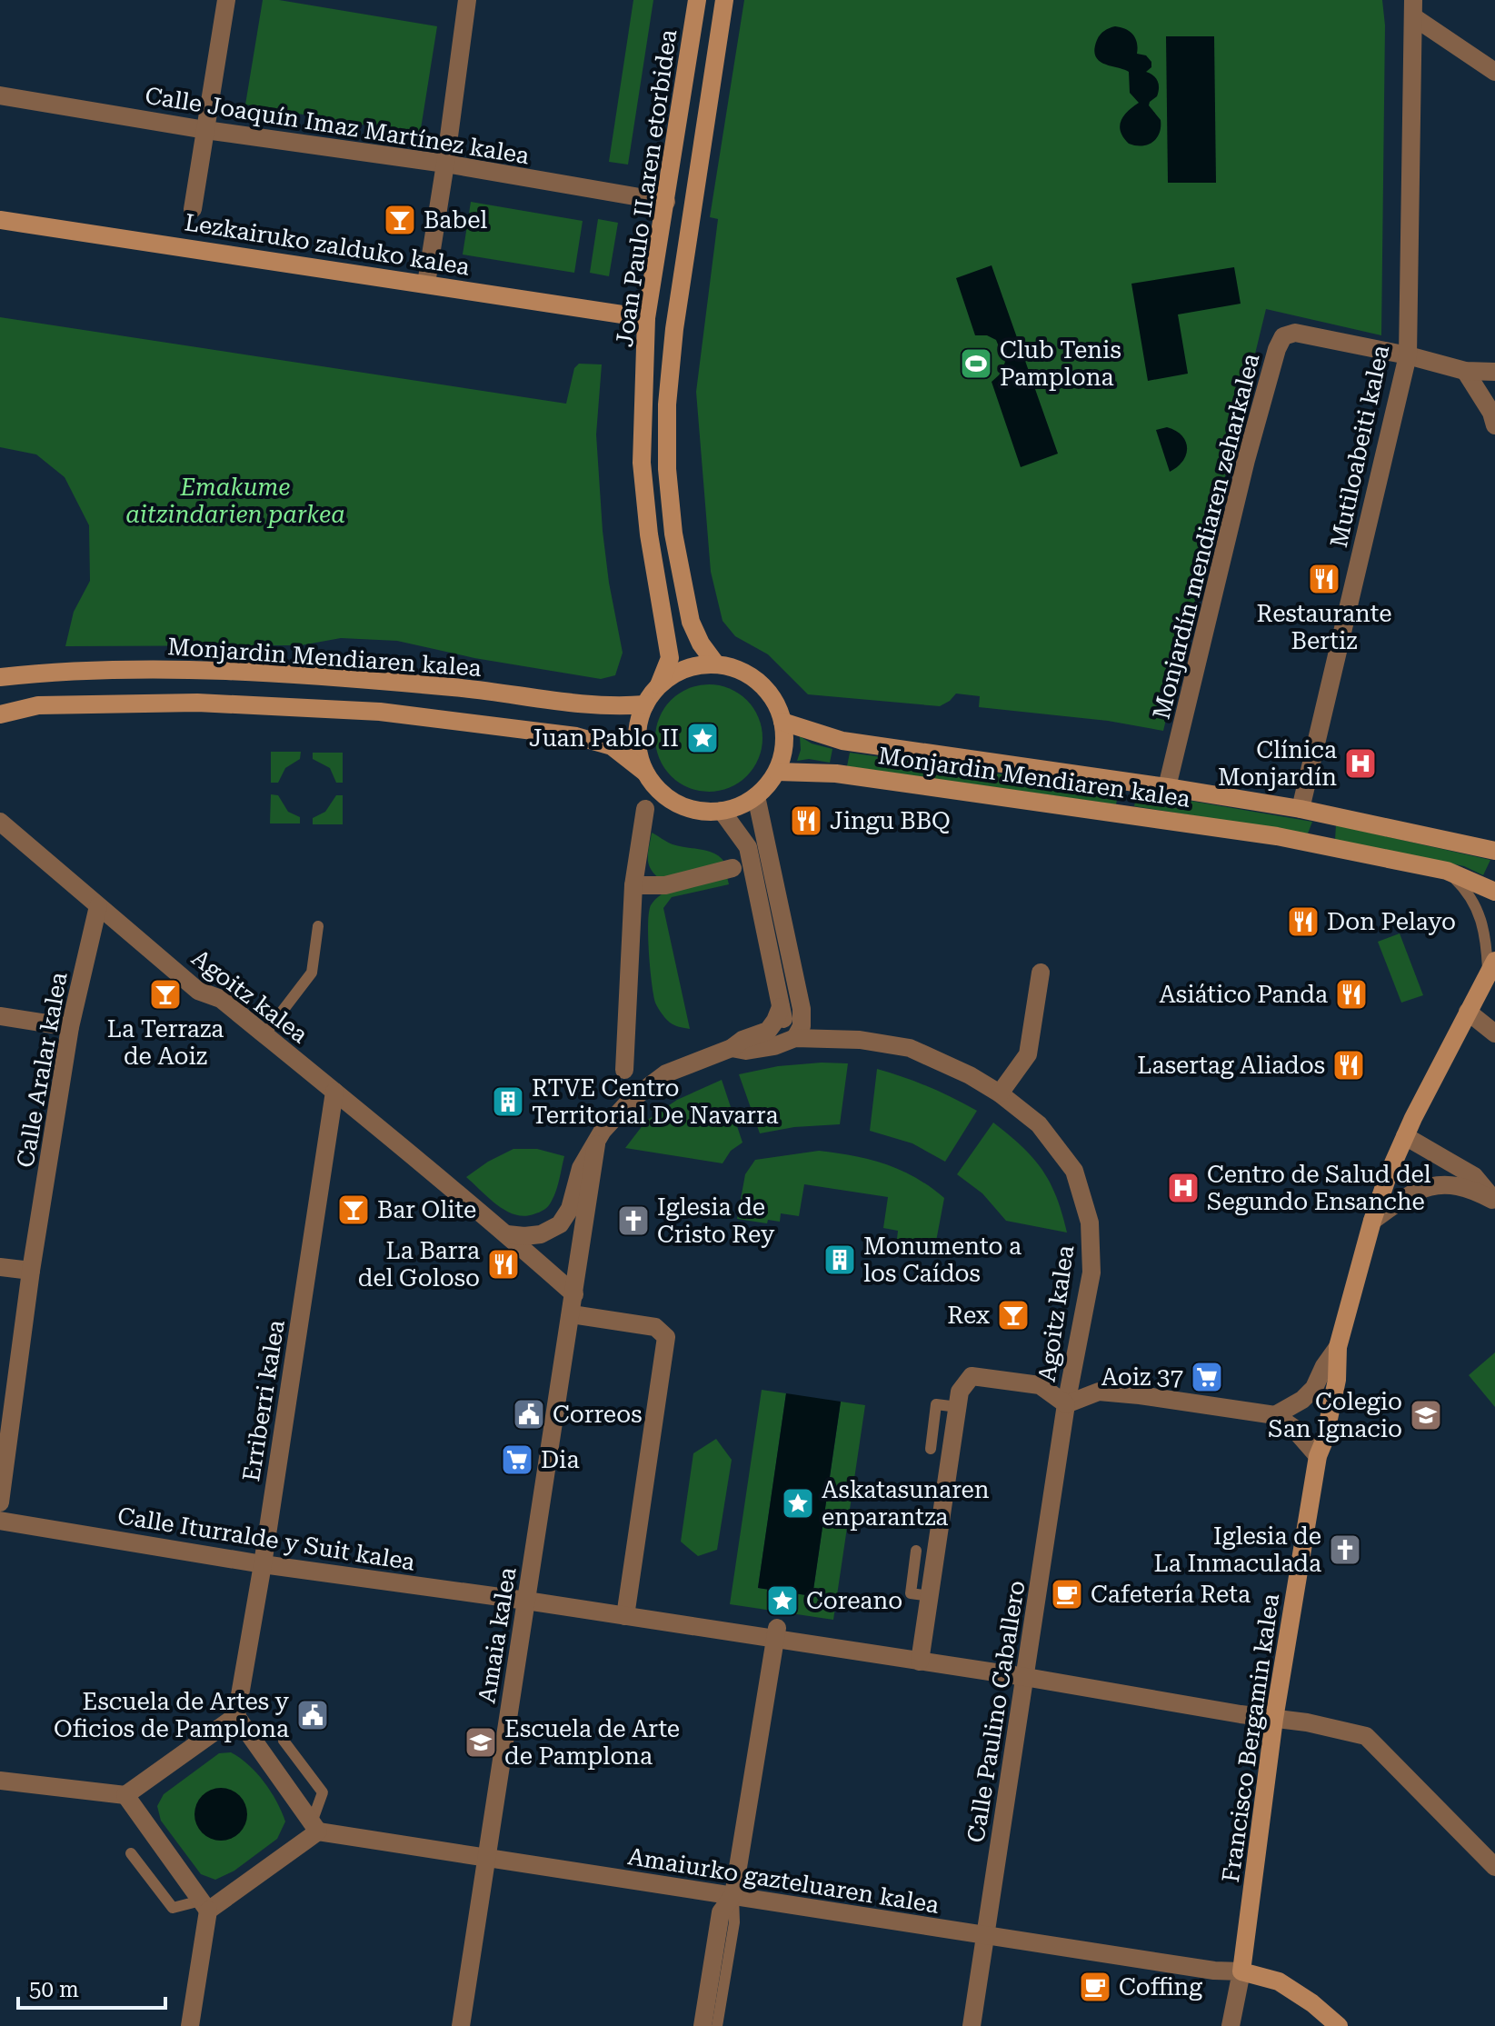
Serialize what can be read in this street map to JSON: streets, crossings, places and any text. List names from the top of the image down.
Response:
{
  "streets": {
    "main road": [
      "Joan Paulo II.aren etorbidea",
      "Lezkairuko zalduko kalea",
      "Monjardin Mendiaren kalea",
      "Francisco Bergamin kalea"
    ],
    "street": [
      "Calle Joaquín Imaz Martínez kalea",
      "Mutiloabeiti kalea",
      "Monjardín mendiaren zeharkalea",
      "Agoitz kalea",
      "Calle Aralar kalea",
      "Erriberri kalea",
      "Calle Iturralde y Suit kalea",
      "Amaia kalea",
      "Calle Paulino Caballero",
      "Amaiurko gazteluaren kalea"
    ]
  },
  "crossings": [
    ["Calle Joaquín Imaz Martínez kalea", "Joan Paulo II.aren etorbidea"],
    ["Joan Paulo II.aren etorbidea", "Lezkairuko zalduko kalea"],
    ["Joan Paulo II.aren etorbidea", "Monjardin Mendiaren kalea"],
    ["Mutiloabeiti kalea", "Monjardín mendiaren zeharkalea"],
    ["Mutiloabeiti kalea", "Monjardin Mendiaren kalea"],
    ["Monjardín mendiaren zeharkalea", "Monjardin Mendiaren kalea"],
    ["Agoitz kalea", "Calle Aralar kalea"],
    ["Agoitz kalea", "Erriberri kalea"],
    ["Agoitz kalea", "Amaia kalea"],
    ["Agoitz kalea", "Calle Paulino Caballero"],
    ["Agoitz kalea", "Francisco Bergamin kalea"],
    ["Erriberri kalea", "Calle Iturralde y Suit kalea"],
    ["Calle Iturralde y Suit kalea", "Amaia kalea"],
    ["Amaia kalea", "Amaiurko gazteluaren kalea"],
    ["Calle Paulino Caballero", "Amaiurko gazteluaren kalea"],
    ["Francisco Bergamin kalea", "Amaiurko gazteluaren kalea"]
  ],
  "parks": ["Emakume aitzindarien parkea"],
  "places": {
    "bar": [
      "Babel",
      "La Terraza de Aoiz",
      "Bar Olite",
      "Rex"
    ],
    "sports": ["Club Tenis Pamplona"],
    "restaurant": [
      "Restaurante Bertiz",
      "Jingu BBQ",
      "Don Pelayo",
      "Asiático Panda",
      "Lasertag Aliados",
      "La Barra del Goloso"
    ],
    "place": ["Juan Pablo II", "Askatasunaren enparantza", "Coreano"],
    "hospital": ["Clínica Monjardín", "Centro de Salud del Segundo Ensanche"],
    "building": ["RTVE Centro Territorial De Navarra", "Monumento a los Caídos"],
    "church": ["Iglesia de Cristo Rey", "Iglesia de La Inmaculada"],
    "supermarket": ["Aoiz 37", "Dia"],
    "public building": ["Correos", "Escuela de Artes y Oficios de Pamplona"],
    "school or university": ["Colegio San Ignacio", "Escuela de Arte de Pamplona"],
    "cafe": ["Cafetería Reta", "Coffing"]
  },
  "scale_bar": "50 m"
}
